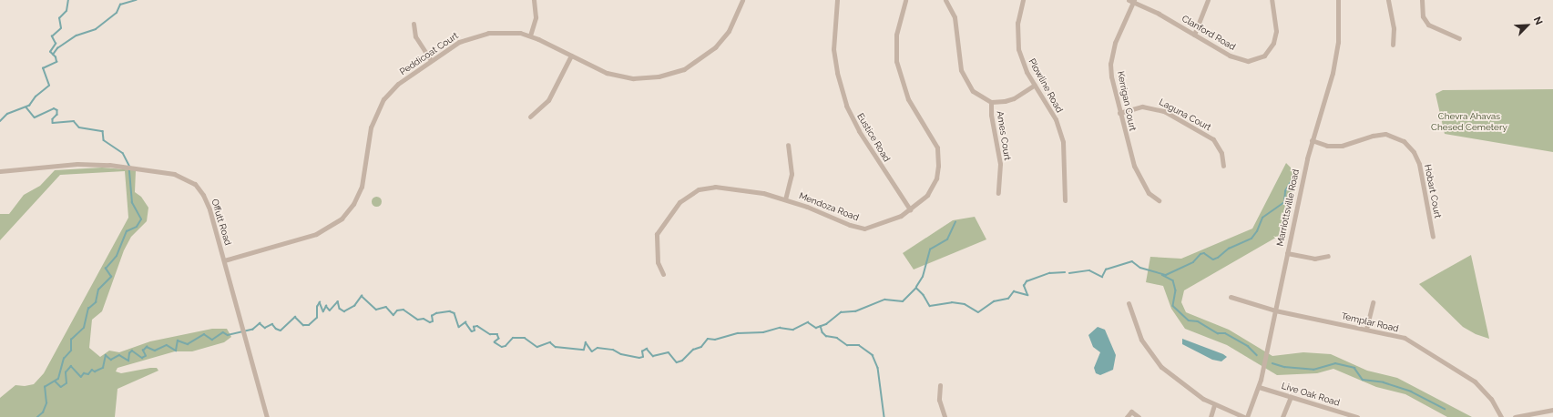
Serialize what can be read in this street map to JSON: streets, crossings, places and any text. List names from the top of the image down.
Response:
{
  "streets": {
    "street": [
      "Clanford Road",
      "Peddicoat Court",
      "Plowline Road",
      "Kerrigan Court",
      "Laguna Court",
      "Ames Court",
      "Eustice Road",
      "Hobart Court",
      "Mendoza Road",
      "Marriottsville Road",
      "Offutt Road",
      "Templar Road",
      "Live Oak Road"
    ]
  },
  "crossings": [
    ["Clanford Road", "Kerrigan Court"],
    ["Peddicoat Court", "Offutt Road"],
    ["Kerrigan Court", "Laguna Court"],
    ["Eustice Road", "Mendoza Road"],
    ["Hobart Court", "Marriottsville Road"],
    ["Marriottsville Road", "Templar Road"],
    ["Marriottsville Road", "Live Oak Road"]
  ],
  "parks": ["Chevra Ahavas Chesed Cemetery"],
  "north": "top right"
}
